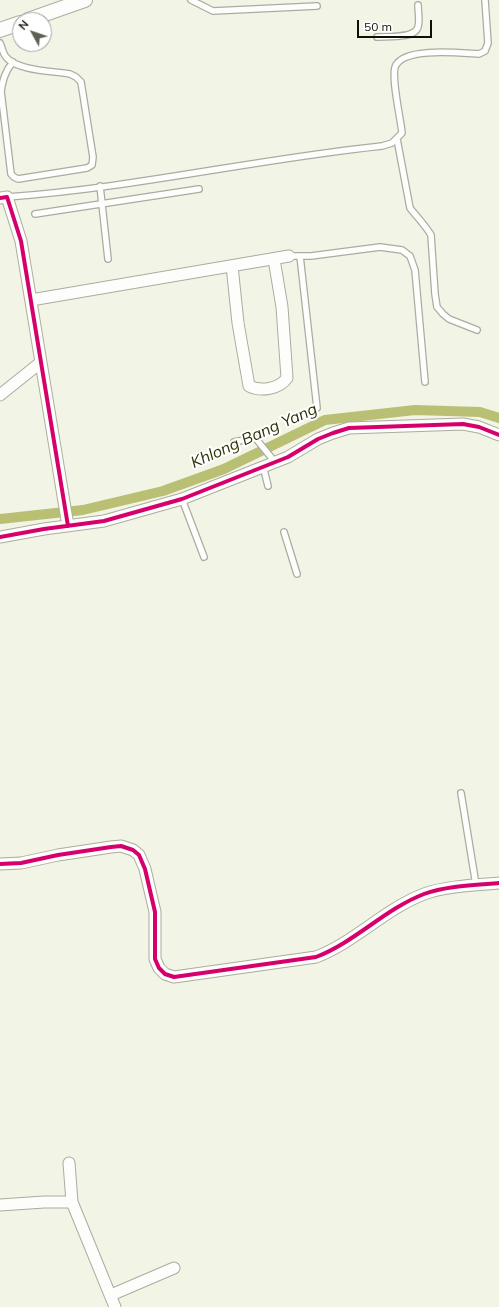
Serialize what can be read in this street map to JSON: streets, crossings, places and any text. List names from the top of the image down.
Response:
{
  "water": ["Khlong Bang Yang"],
  "scale_bar": "50 m",
  "north": "top left"
}
